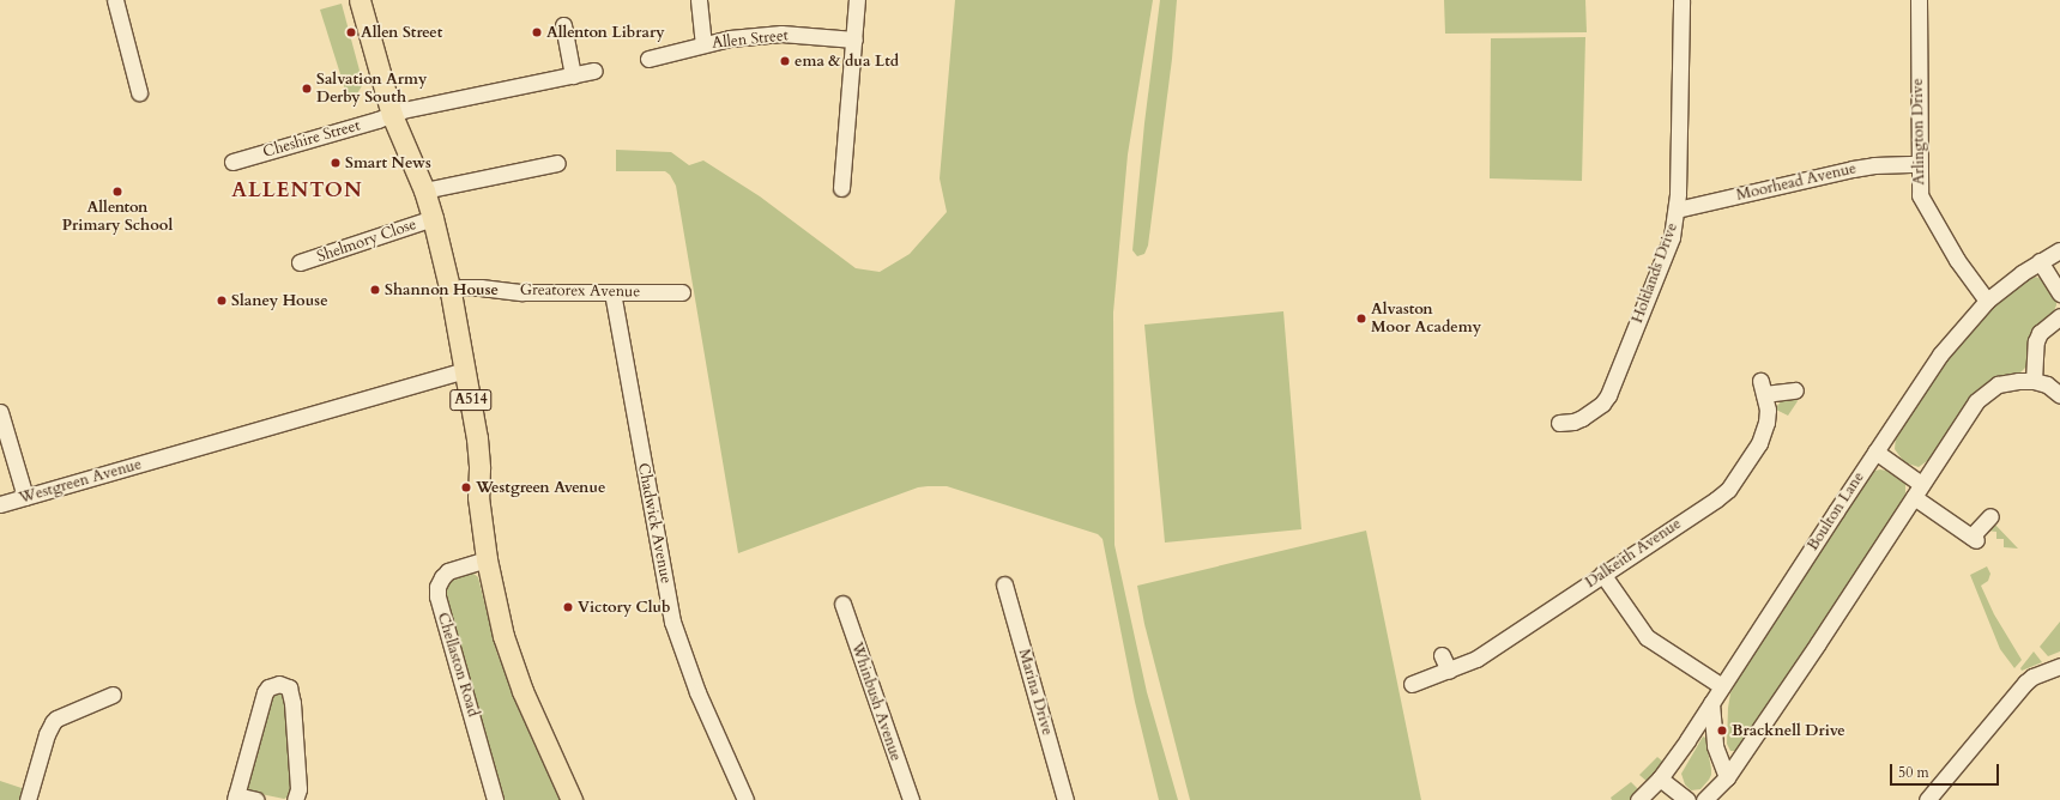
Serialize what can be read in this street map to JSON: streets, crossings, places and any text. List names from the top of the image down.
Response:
{
  "streets": {
    "main road": ["A514"],
    "street": [
      "Allen Street",
      "Arlington Drive",
      "Cheshire Street",
      "Moorhead Avenue",
      "Shelmory Close",
      "Holtlands Drive",
      "Greatorex Avenue",
      "Westgreen Avenue",
      "Boulton Lane",
      "Chadwick Avenue",
      "Dalkeith Avenue",
      "Chellaston Road",
      "Marina Drive",
      "Whinbush Avenue"
    ]
  },
  "crossings": [
    ["Arlington Drive", "Moorhead Avenue"],
    ["Arlington Drive", "Boulton Lane"],
    ["Cheshire Street", "A514"],
    ["Moorhead Avenue", "Holtlands Drive"],
    ["Shelmory Close", "A514"],
    ["Greatorex Avenue", "A514"],
    ["Greatorex Avenue", "Chadwick Avenue"],
    ["A514", "Westgreen Avenue"],
    ["A514", "Chellaston Road"]
  ],
  "districts": ["ALLENTON"],
  "places": [
    "Allen Street",
    "Allenton Library",
    "ema & dua Ltd",
    "Salvation Army Derby South",
    "Smart News",
    "Allenton Primary School",
    "Shannon House",
    "Slaney House",
    "Alvaston Moor Academy",
    "Westgreen Avenue",
    "Victory Club",
    "Bracknell Drive"
  ],
  "scale_bar": "50 m"
}
